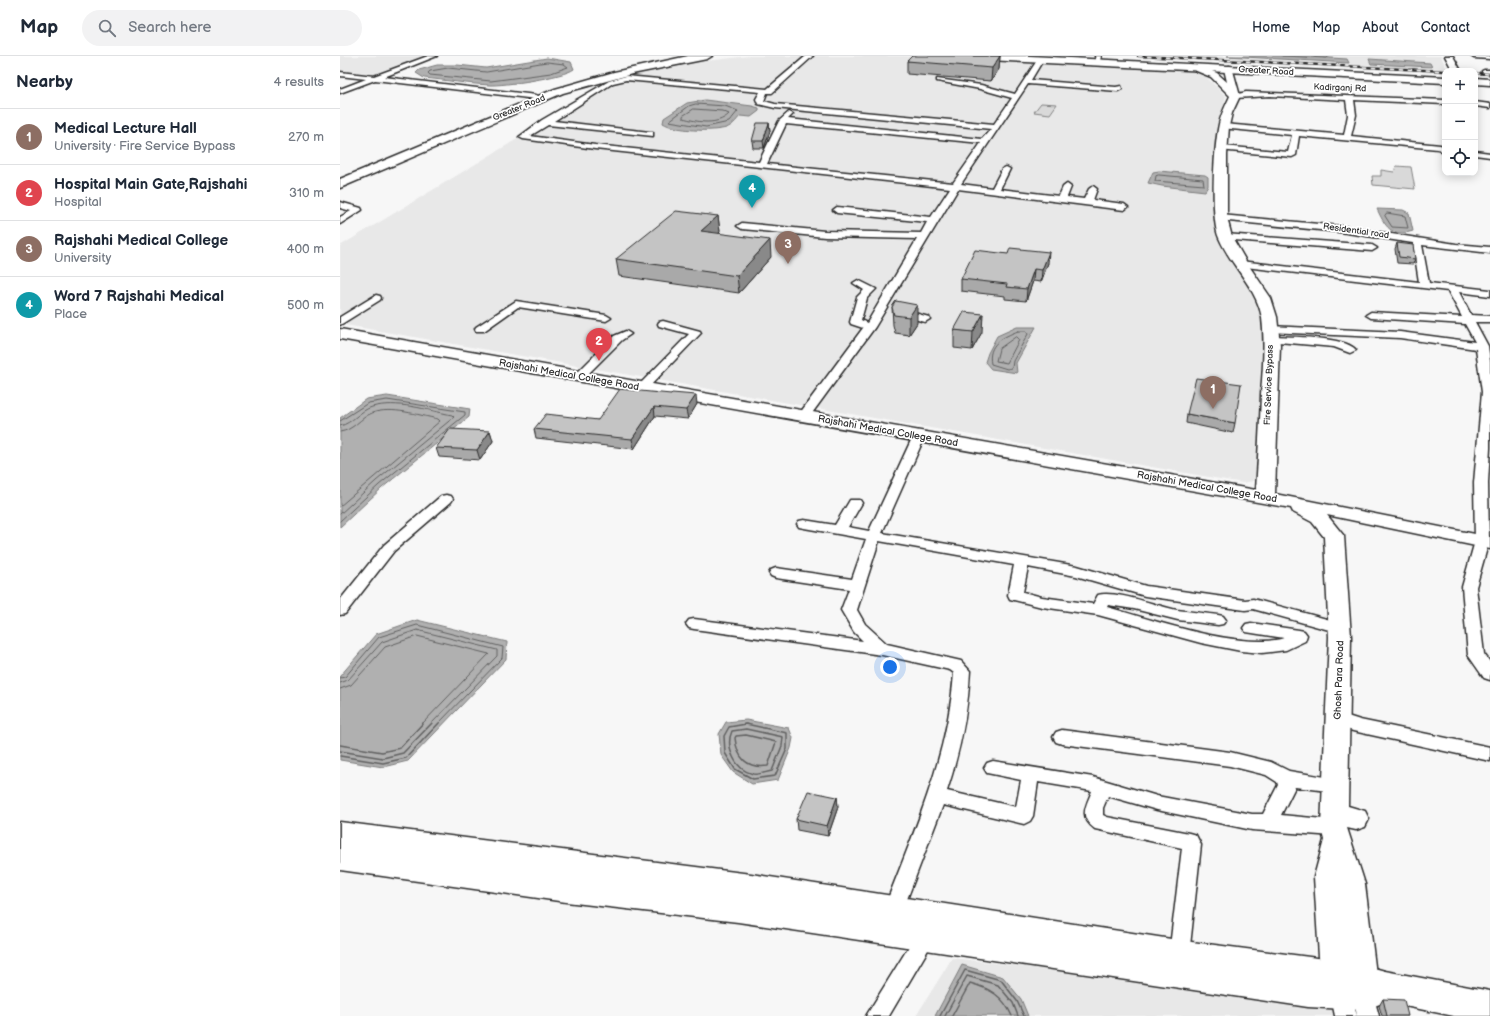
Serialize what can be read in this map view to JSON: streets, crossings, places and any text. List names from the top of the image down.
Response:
{
  "streets": {
    "highway": ["Greater Road"],
    "main road": ["Rajshahi Medical College Road", "Fire Service Bypass", "Ghosh Para Road"],
    "street": ["Kadirganj Rd", "Residential road"]
  },
  "crossings": [
    ["Kadirganj Rd", "Fire Service Bypass"],
    ["Residential road", "Fire Service Bypass"],
    ["Rajshahi Medical College Road", "Fire Service Bypass"]
  ],
  "page": {
    "header": "Map",
    "search": "Search here",
    "nav": [
      "Home",
      "Map",
      "About",
      "Contact"
    ],
    "heading": ["Nearby", "4 results"],
    "map_buttons": ["+", "−"],
    "list": [
      {
        "mark": "1",
        "name": "Medical Lecture Hall",
        "note": "University · Fire Service Bypass",
        "value": "270 m"
      },
      {
        "mark": "2",
        "name": "Hospital Main Gate,Rajshahi",
        "note": "Hospital",
        "value": "310 m"
      },
      {
        "mark": "3",
        "name": "Rajshahi Medical College",
        "note": "University",
        "value": "400 m"
      },
      {
        "mark": "4",
        "name": "Word 7 Rajshahi Medical",
        "note": "Place",
        "value": "500 m"
      }
    ],
    "pins": [
      "4",
      "3",
      "2",
      "1"
    ]
  }
}
